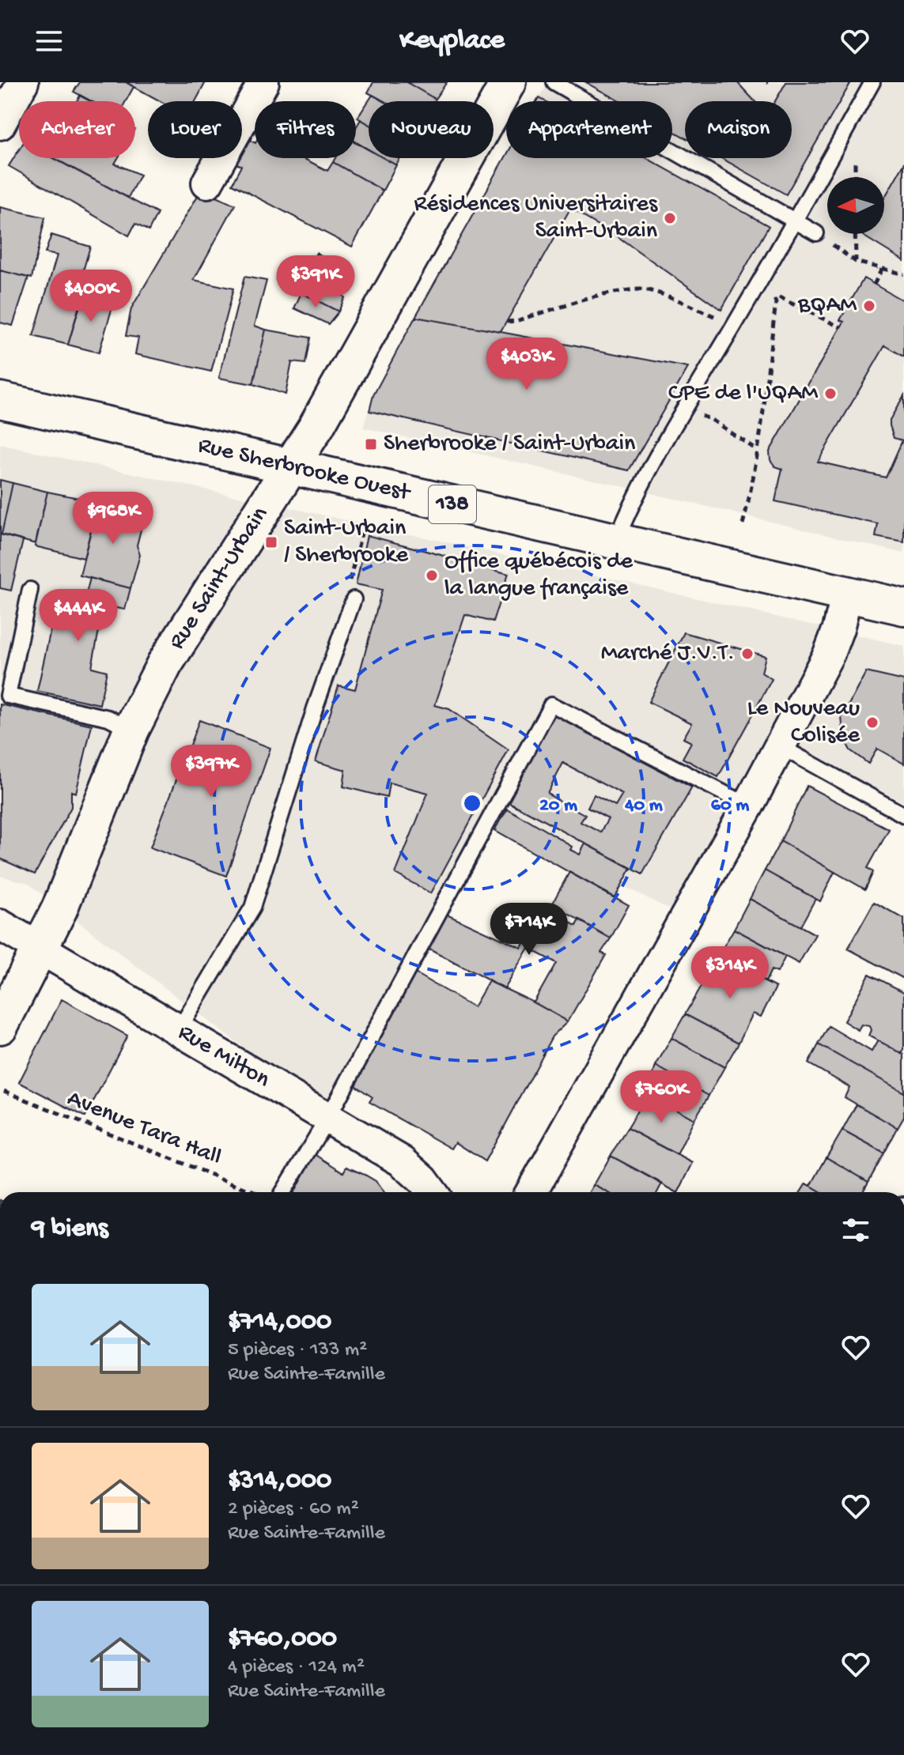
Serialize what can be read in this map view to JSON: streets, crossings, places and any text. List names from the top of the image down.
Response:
{
  "streets": {
    "main road": ["Rue Sherbrooke Ouest", "138", "Rue Saint-Urbain"],
    "street": ["Rue Milton"],
    "path": ["Avenue Tara Hall"]
  },
  "crossings": [
    ["Rue Sherbrooke Ouest", "Rue Saint-Urbain"],
    ["Rue Saint-Urbain", "Rue Milton"]
  ],
  "places": {
    "other": [
      "Résidences Universitaires Saint-Urbain",
      "BQAM",
      "CPE de l'UQAM",
      "Office québécois de la langue française",
      "Marché J.V.T.",
      "Le Nouveau Colisée"
    ],
    "transit": ["Sherbrooke / Saint-Urbain", "Saint-Urbain / Sherbrooke"]
  },
  "north": "left",
  "page": {
    "header": "Keyplace",
    "chip": [
      "Acheter",
      "Louer",
      "Filtres",
      "Nouveau",
      "Appartement",
      "Maison"
    ],
    "price": [
      "$391K",
      "$400K",
      "$403K",
      "$968K",
      "$444K",
      "$397K",
      "$714K",
      "$314K",
      "$760K"
    ],
    "heading": "9 biens",
    "list": [
      {
        "name": "$714,000",
        "note": "5 pièces · 133 m² · Rue Sainte-Famille"
      },
      {
        "name": "$314,000",
        "note": "2 pièces · 60 m² · Rue Sainte-Famille"
      },
      {
        "name": "$760,000",
        "note": "4 pièces · 124 m² · Rue Sainte-Famille"
      }
    ]
  },
  "rings": ["20 m", "40 m", "60 m"]
}
